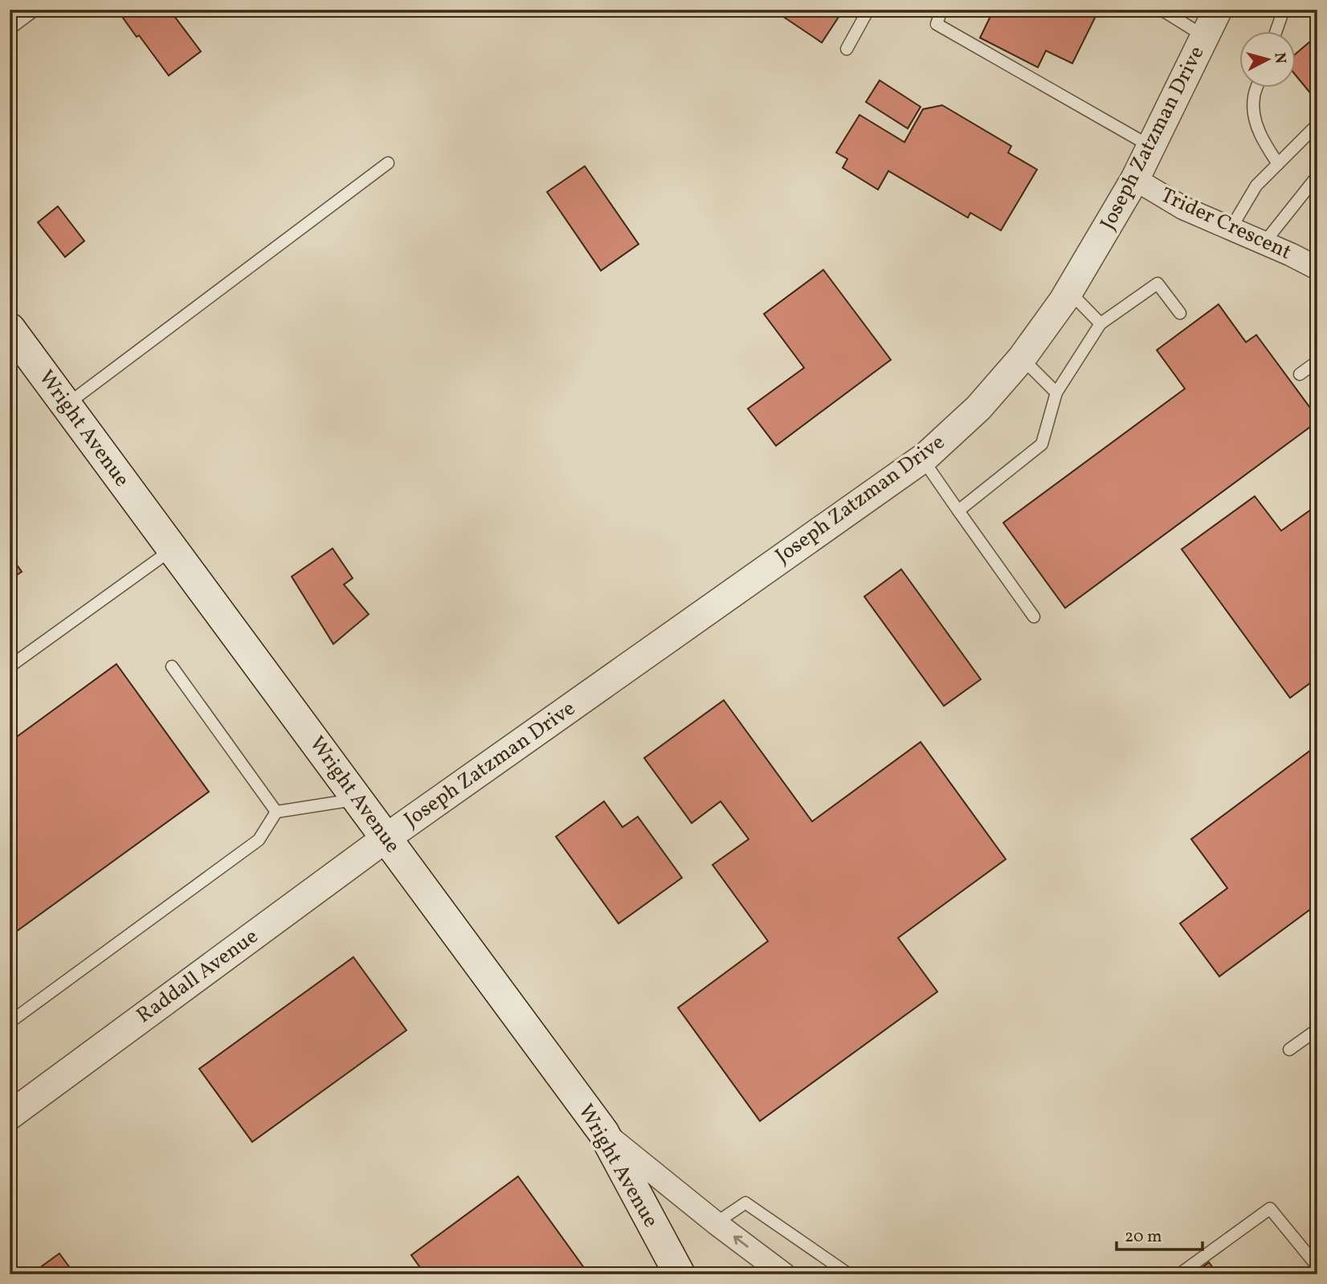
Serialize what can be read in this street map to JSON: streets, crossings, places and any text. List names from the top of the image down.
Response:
{
  "streets": {
    "main road": ["Wright Avenue"],
    "street": ["Joseph Zatzman Drive", "Trider Crescent", "Raddall Avenue"]
  },
  "crossings": [
    ["Joseph Zatzman Drive", "Trider Crescent"],
    ["Joseph Zatzman Drive", "Wright Avenue"],
    ["Joseph Zatzman Drive", "Raddall Avenue"],
    ["Wright Avenue", "Raddall Avenue"]
  ],
  "scale_bar": "20 m",
  "north": "right"
}
